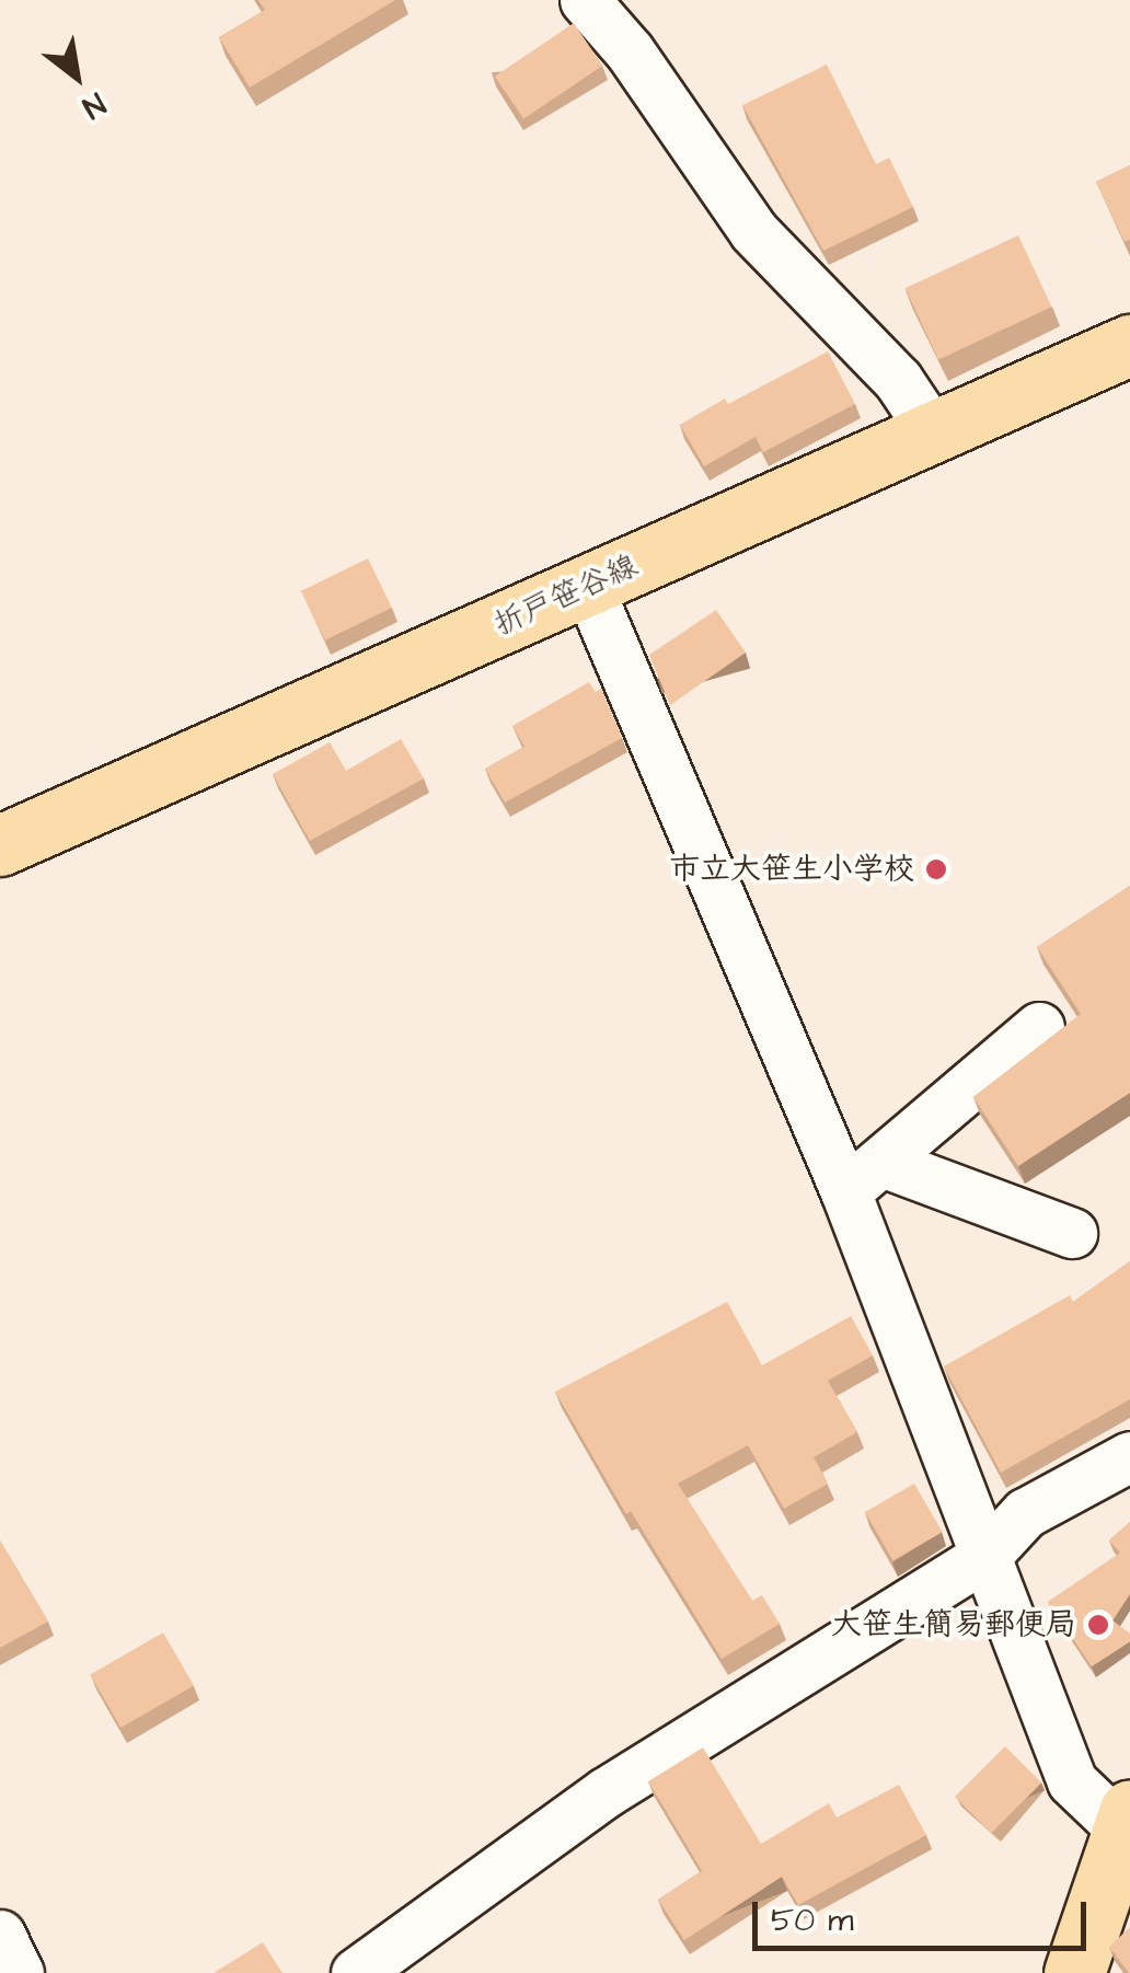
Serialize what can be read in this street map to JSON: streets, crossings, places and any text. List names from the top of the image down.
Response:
{
  "streets": {
    "main road": ["折戸笹谷線"]
  },
  "places": ["市立大笹生小学校", "大笹生簡易郵便局"],
  "scale_bar": "50 m",
  "north": "bottom right"
}
